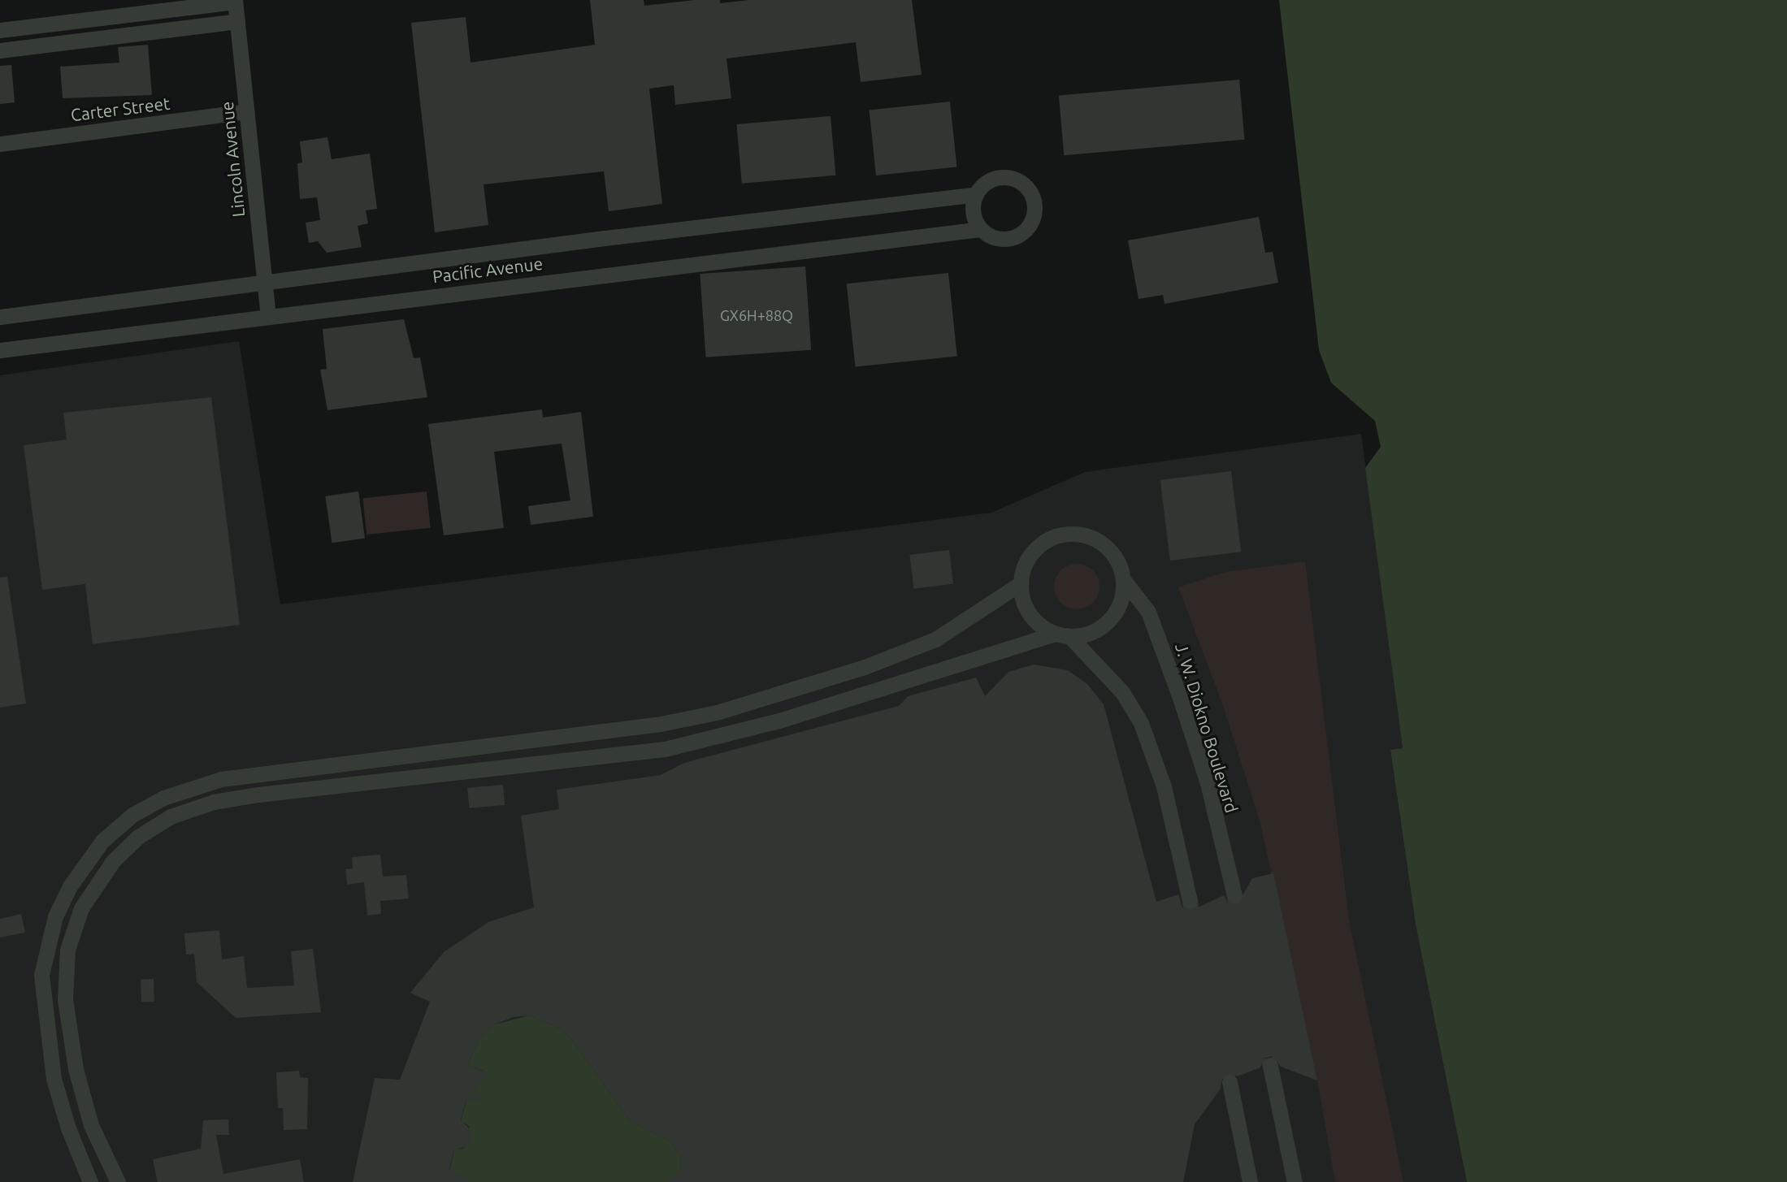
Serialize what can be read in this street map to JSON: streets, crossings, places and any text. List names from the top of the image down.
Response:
{
  "streets": {
    "street": [
      "Carter Street",
      "Lincoln Avenue",
      "Pacific Avenue",
      "J. W. Diokno Boulevard"
    ]
  },
  "crossings": [
    ["Carter Street", "Lincoln Avenue"],
    ["Lincoln Avenue", "Pacific Avenue"]
  ],
  "house_numbers": ["GX6H+88Q"]
}
